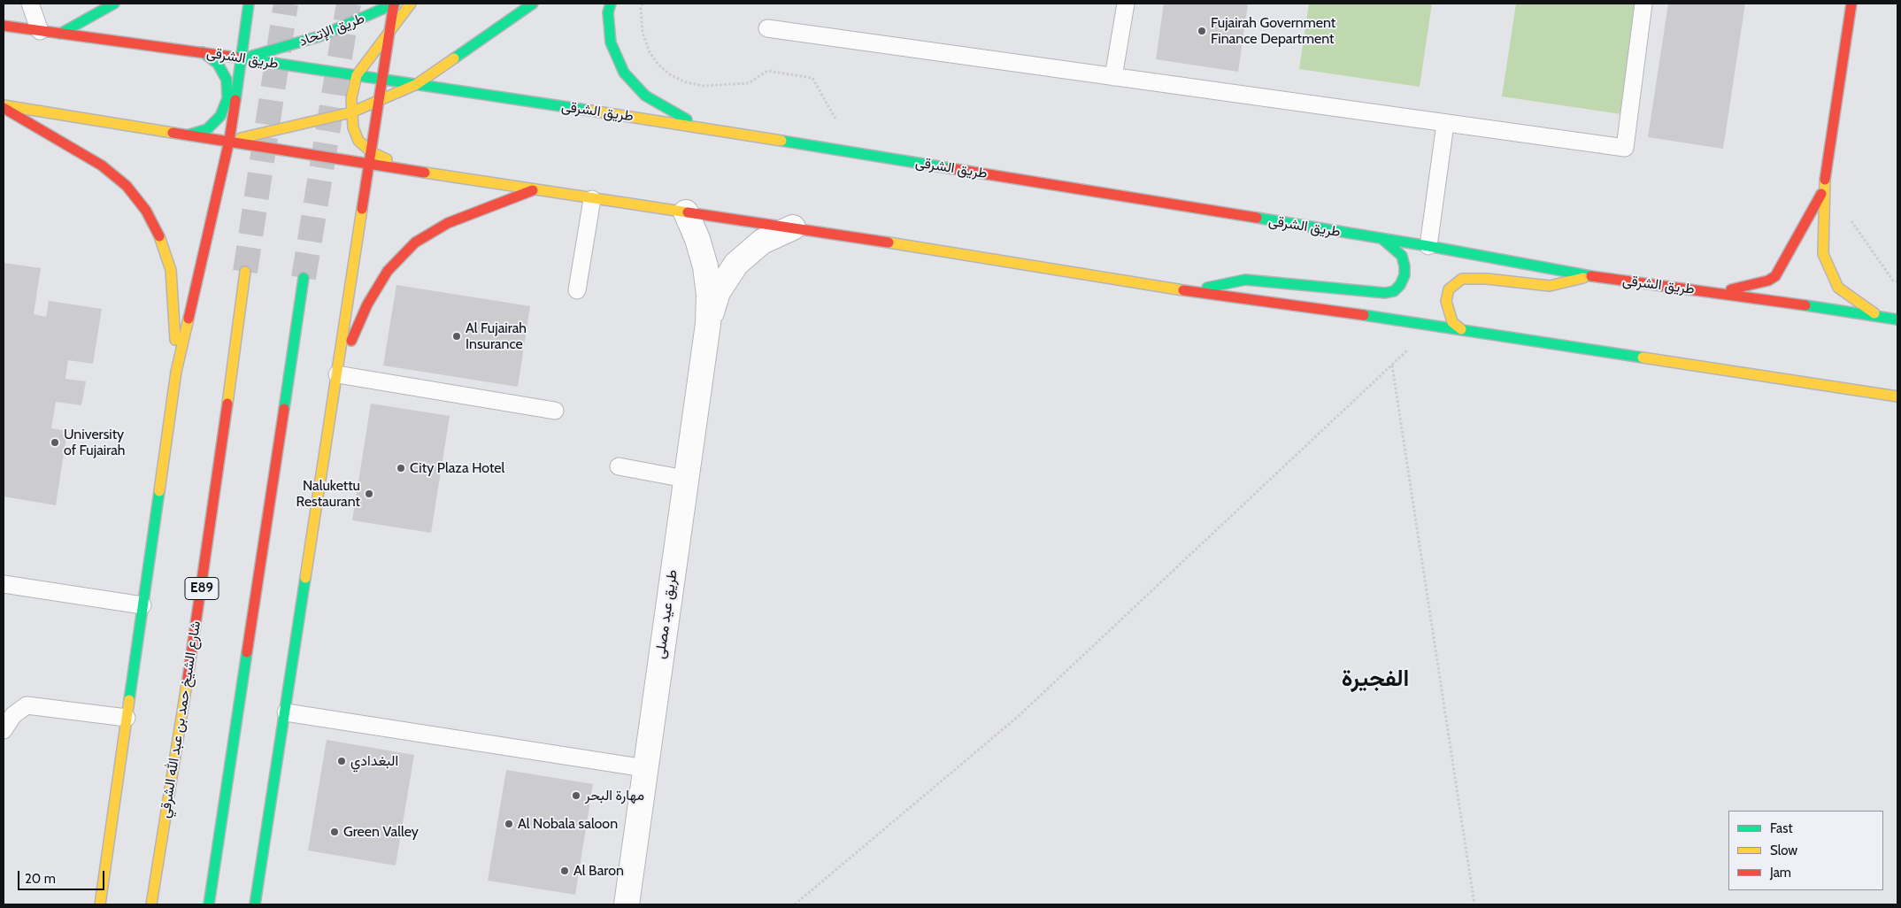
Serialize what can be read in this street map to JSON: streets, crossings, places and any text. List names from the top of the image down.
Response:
{
  "streets": {
    "main road": [
      "طريق اﻹتحاد",
      "طريق الشرقى",
      "E89",
      "شارع الشيخ حمد بن عبد الله الشرقي"
    ],
    "street": ["طريق عيد مصلى"]
  },
  "crossings": [
    ["طريق اﻹتحاد", "طريق الشرقى"]
  ],
  "districts": ["الفجيرة"],
  "places": [
    "Fujairah Government Finance Department",
    "Al Fujairah Insurance",
    "University of Fujairah",
    "City Plaza Hotel",
    "Nalukettu Restaurant",
    "البغدادي",
    "مهارة البحر",
    "Al Nobala saloon",
    "Green Valley",
    "Al Baron"
  ],
  "legend": ["Fast", "Slow", "Jam"],
  "scale_bar": "20 m"
}
